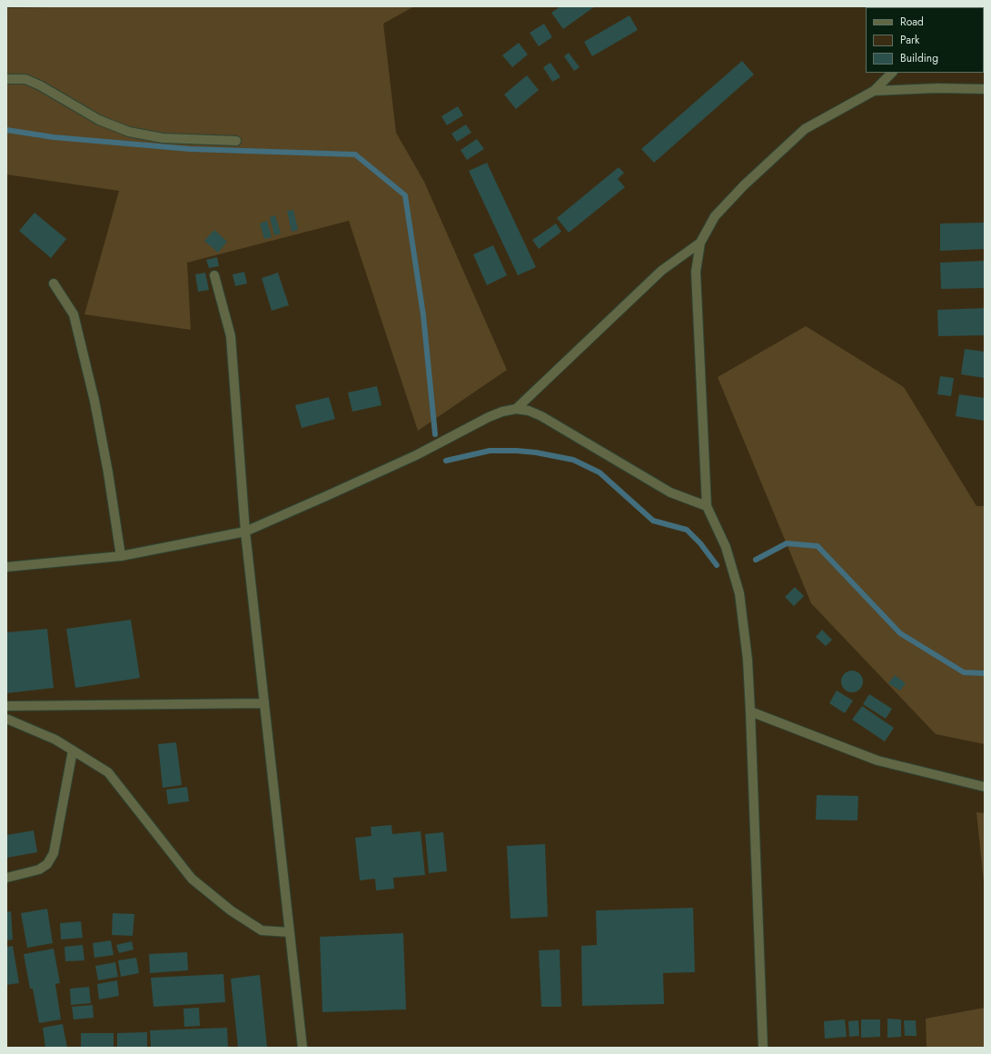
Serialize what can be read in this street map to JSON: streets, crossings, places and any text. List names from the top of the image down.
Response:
{
  "legend": ["Road", "Park", "Building"]
}
